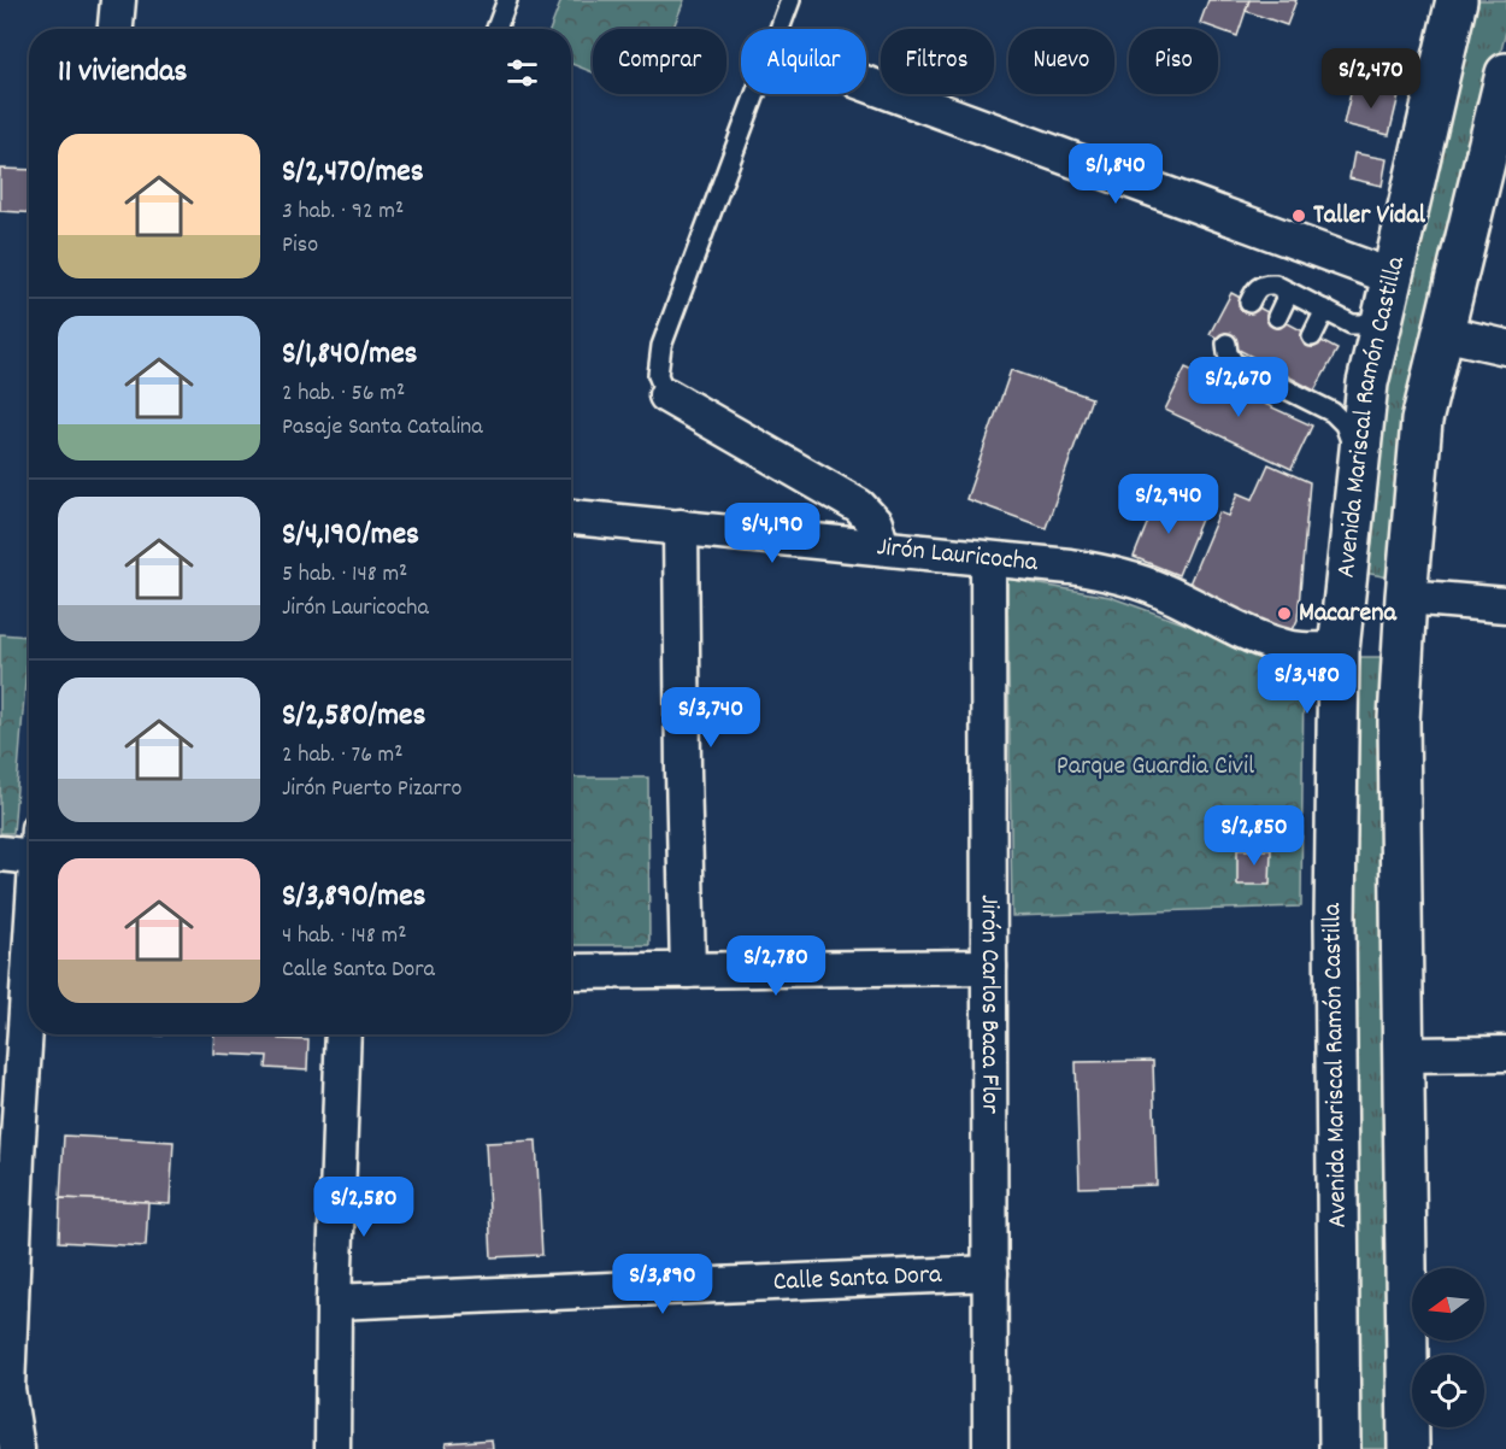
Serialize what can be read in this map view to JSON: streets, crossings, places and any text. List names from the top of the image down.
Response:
{
  "streets": {
    "main road": ["Avenida Mariscal Ramón Castilla"],
    "street": ["Jirón Lauricocha", "Jirón Carlos Baca Flor", "Calle Santa Dora"]
  },
  "crossings": [
    ["Avenida Mariscal Ramón Castilla", "Jirón Lauricocha"],
    ["Jirón Lauricocha", "Jirón Carlos Baca Flor"],
    ["Jirón Carlos Baca Flor", "Calle Santa Dora"]
  ],
  "parks": ["Parque Guardia Civil"],
  "places": ["Taller Vidal", "Macarena"],
  "north": "left",
  "page": {
    "chip": [
      "Comprar",
      "Alquilar",
      "Filtros",
      "Nuevo",
      "Piso"
    ],
    "heading": "11 viviendas",
    "price": [
      "S/2,470",
      "S/1,840",
      "S/2,670",
      "S/2,940",
      "S/4,190",
      "S/3,480",
      "S/3,740",
      "S/2,850",
      "S/2,780",
      "S/2,580",
      "S/3,890"
    ],
    "list": [
      {
        "name": "S/2,470/mes",
        "note": "3 hab. · 92 m² · Piso"
      },
      {
        "name": "S/1,840/mes",
        "note": "2 hab. · 56 m² · Pasaje Santa Catalina"
      },
      {
        "name": "S/4,190/mes",
        "note": "5 hab. · 148 m² · Jirón Lauricocha"
      },
      {
        "name": "S/2,580/mes",
        "note": "2 hab. · 76 m² · Jirón Puerto Pizarro"
      },
      {
        "name": "S/3,890/mes",
        "note": "4 hab. · 148 m² · Calle Santa Dora"
      }
    ]
  }
}
